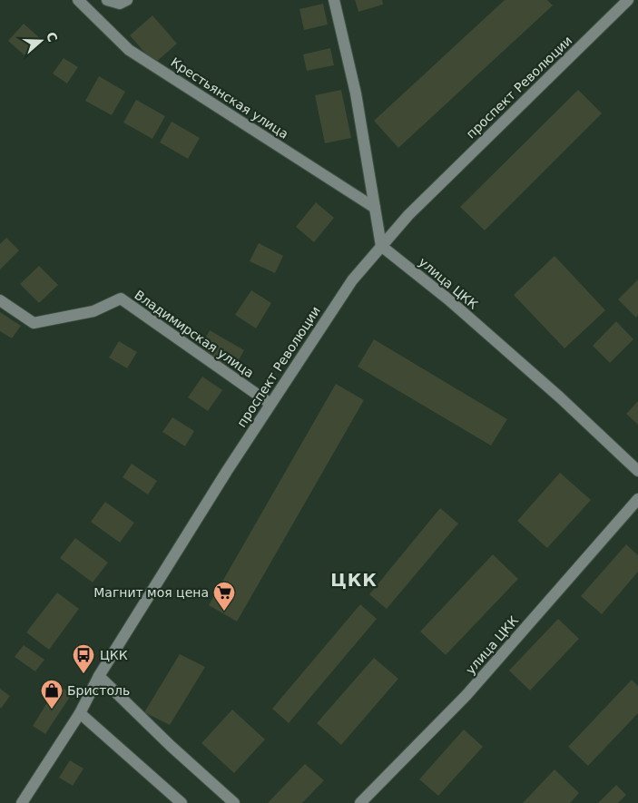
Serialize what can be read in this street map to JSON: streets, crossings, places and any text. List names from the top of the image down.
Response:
{
  "streets": {
    "street": [
      "проспект Революции",
      "Крестьянская улица",
      "улица ЦКК",
      "Владимирская улица"
    ]
  },
  "crossings": [
    ["проспект Революции", "улица ЦКК"],
    ["проспект Революции", "Владимирская улица"]
  ],
  "districts": ["ЦКК"],
  "places": {
    "supermarket": ["Магнит моя цена"],
    "bus stop": ["ЦКК"],
    "shop": ["Бристоль"]
  },
  "north": "right"
}
